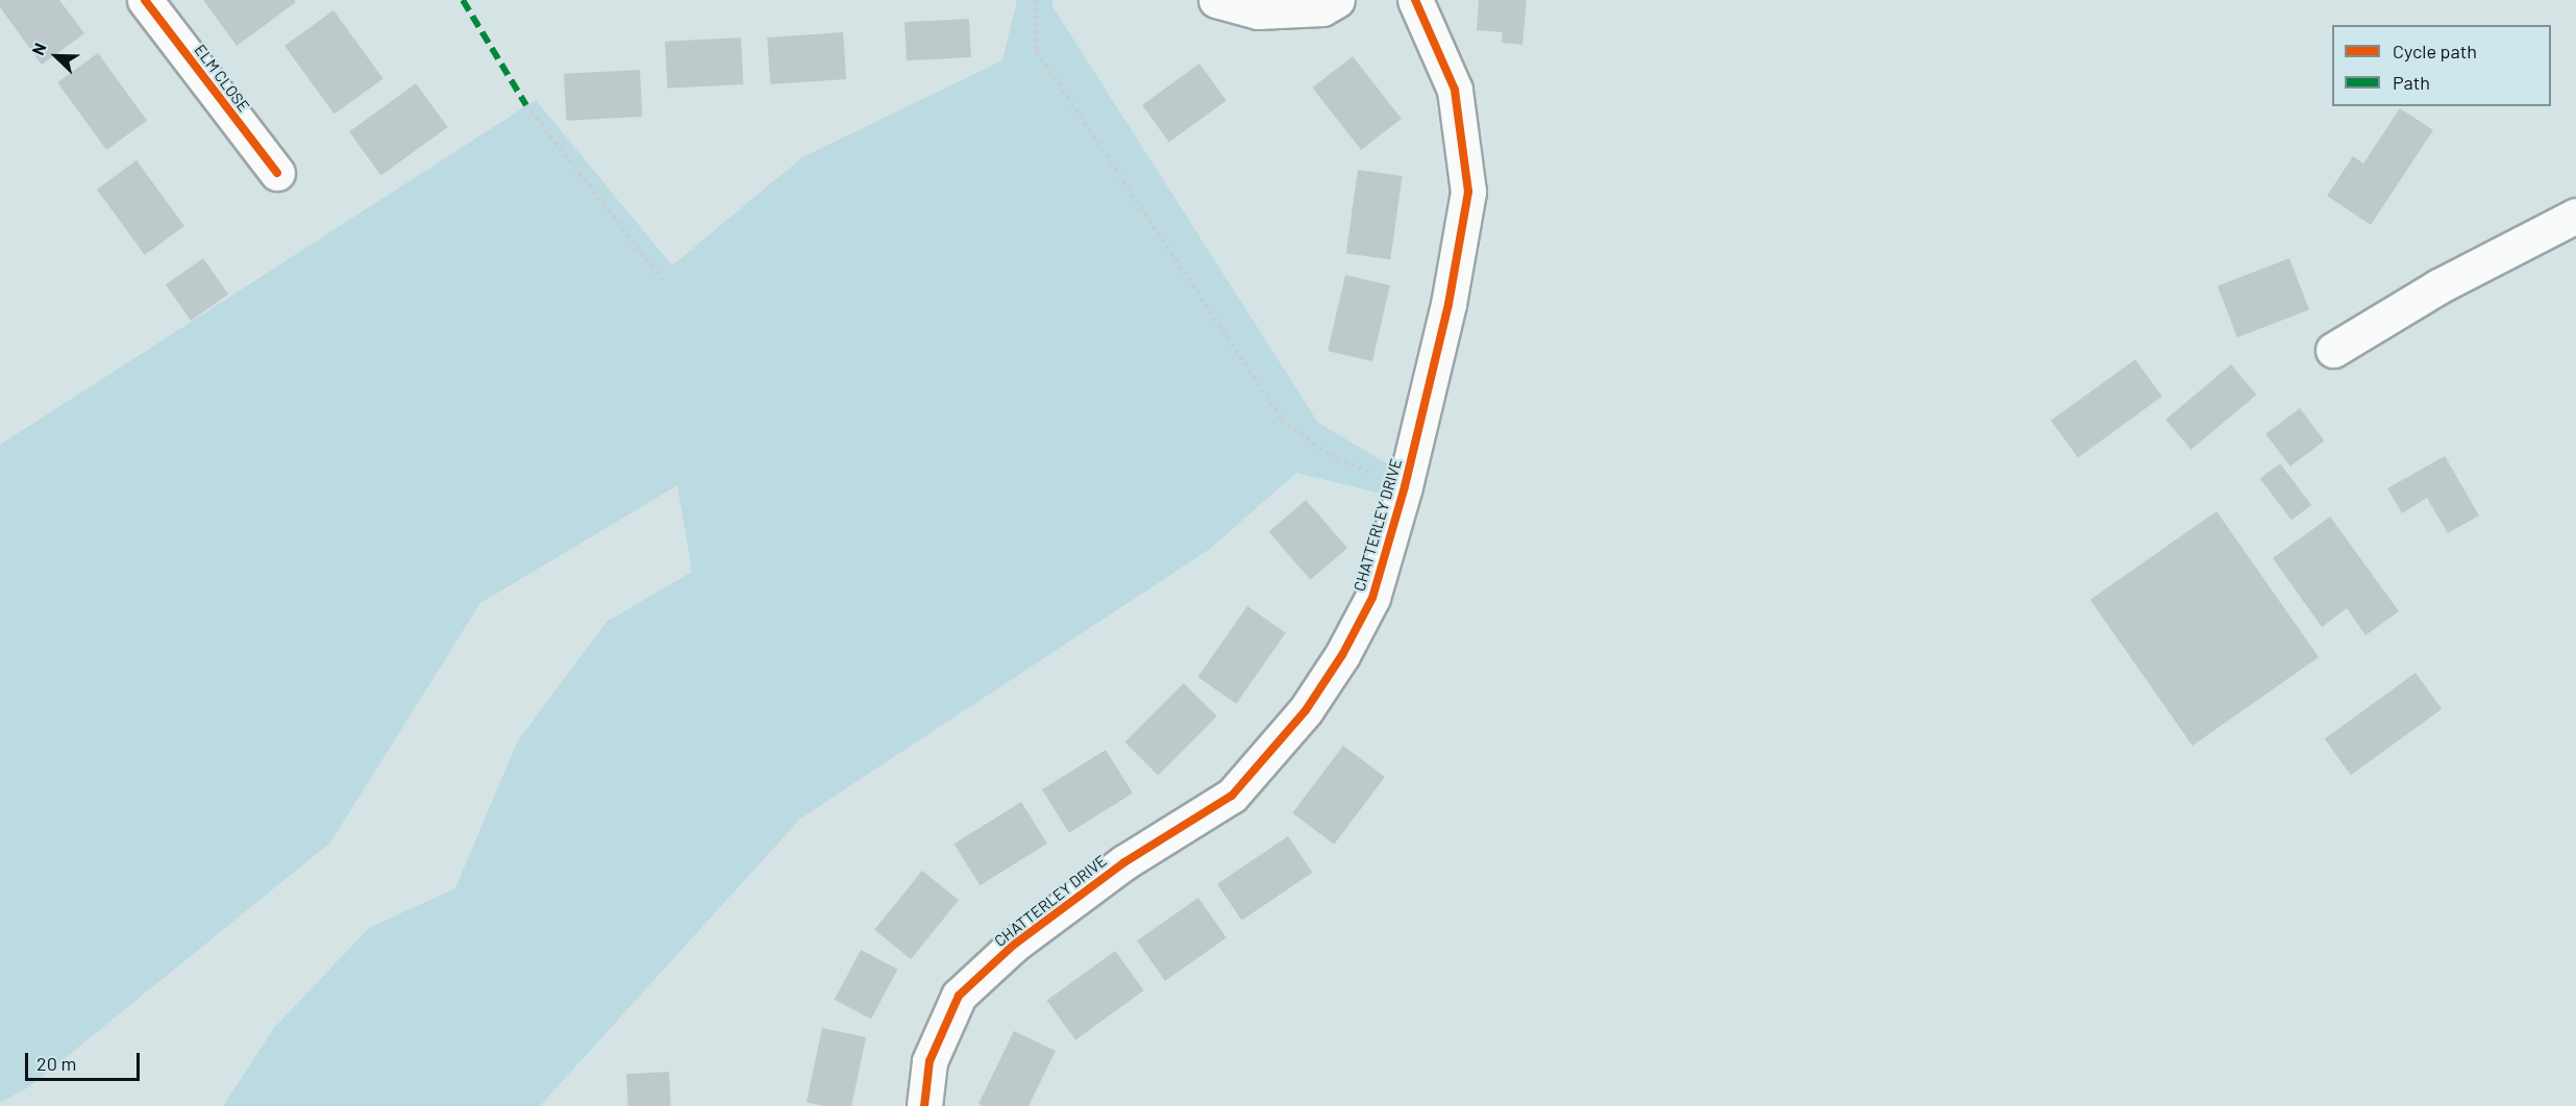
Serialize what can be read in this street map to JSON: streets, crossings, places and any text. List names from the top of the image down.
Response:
{
  "streets": {
    "street": ["ELM CLOSE", "CHATTERLEY DRIVE"]
  },
  "legend": ["Cycle path", "Path"],
  "scale_bar": "20 m",
  "north": "top left"
}
